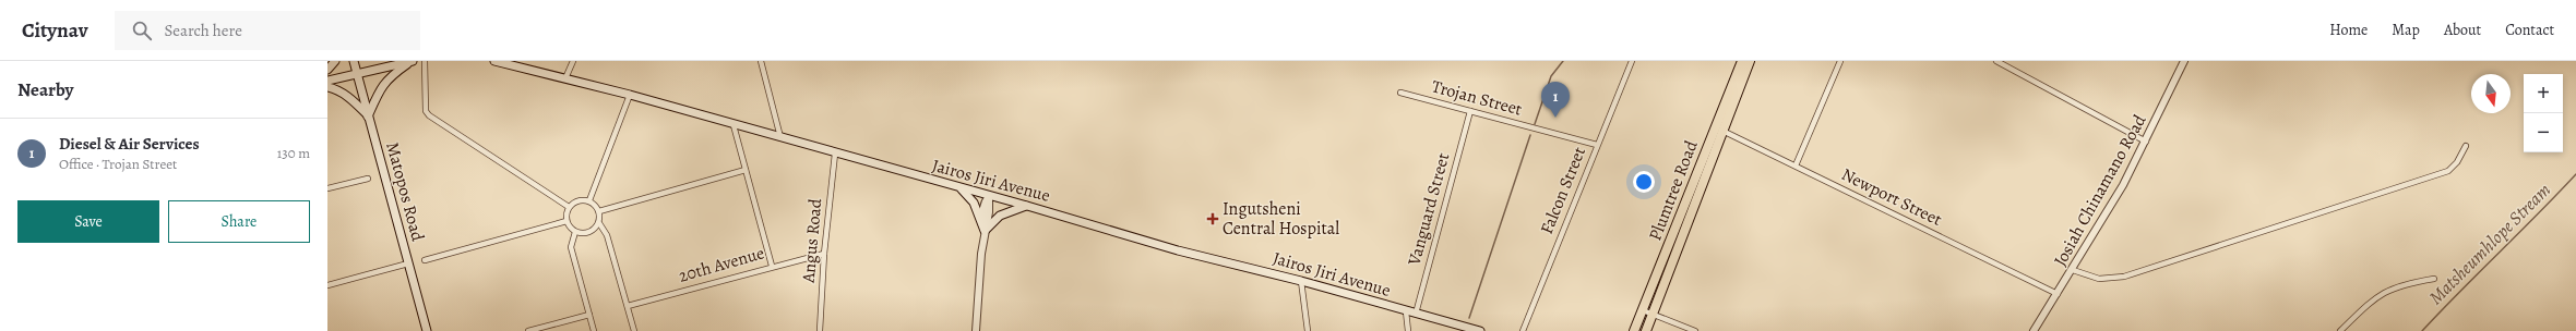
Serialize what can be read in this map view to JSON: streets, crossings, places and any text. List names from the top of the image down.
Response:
{
  "streets": {
    "highway": ["Plumtree Road"],
    "main road": ["Jairos Jiri Avenue", "Matopos Road"],
    "street": [
      "Trojan Street",
      "Falcon Street",
      "Josiah Chinamano Road",
      "Newport Street",
      "Vanguard Street",
      "Angus Road",
      "20th Avenue"
    ]
  },
  "crossings": [
    ["Trojan Street", "Falcon Street"],
    ["Trojan Street", "Vanguard Street"],
    ["Jairos Jiri Avenue", "Vanguard Street"],
    ["Jairos Jiri Avenue", "Angus Road"],
    ["Plumtree Road", "Newport Street"],
    ["Josiah Chinamano Road", "Newport Street"],
    ["Angus Road", "20th Avenue"]
  ],
  "water": ["Matsheumhlope Stream"],
  "places": {
    "health": ["Ingutsheni Central Hospital"]
  },
  "north": "bottom",
  "page": {
    "header": "Citynav",
    "search": "Search here",
    "nav": [
      "Home",
      "Map",
      "About",
      "Contact"
    ],
    "heading": "Nearby",
    "map_buttons": ["+", "−"],
    "pins": "1",
    "list": [
      {
        "mark": "1",
        "name": "Diesel & Air Services",
        "note": "Office · Trojan Street",
        "value": "130 m"
      }
    ],
    "buttons": ["Save", "Share"]
  }
}
